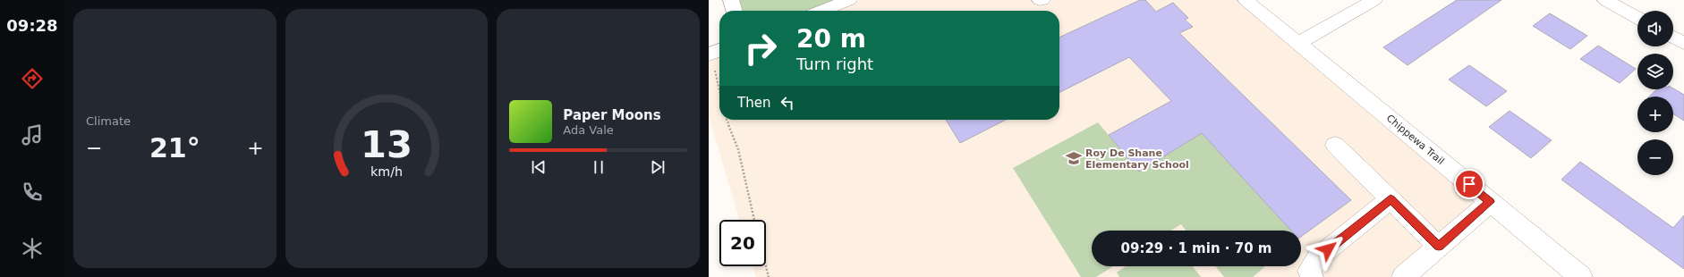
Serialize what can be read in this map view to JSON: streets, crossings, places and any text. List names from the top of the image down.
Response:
{
  "streets": {
    "street": ["Chippewa Trail"]
  },
  "places": {
    "school or university": ["Roy De Shane Elementary School"]
  },
  "page": {
    "tabs": "09:28",
    "tile": "Climate",
    "map_buttons": ["+", "−"],
    "turn": ["20 m", "Turn right"],
    "then": "Then",
    "song": ["Paper Moons", "Ada Vale"],
    "heat": ["−", "21°", "+"],
    "limit": "20",
    "trip": "09:29 · 1 min · 70 m",
    "gauge": ["13", "km/h"]
  }
}
